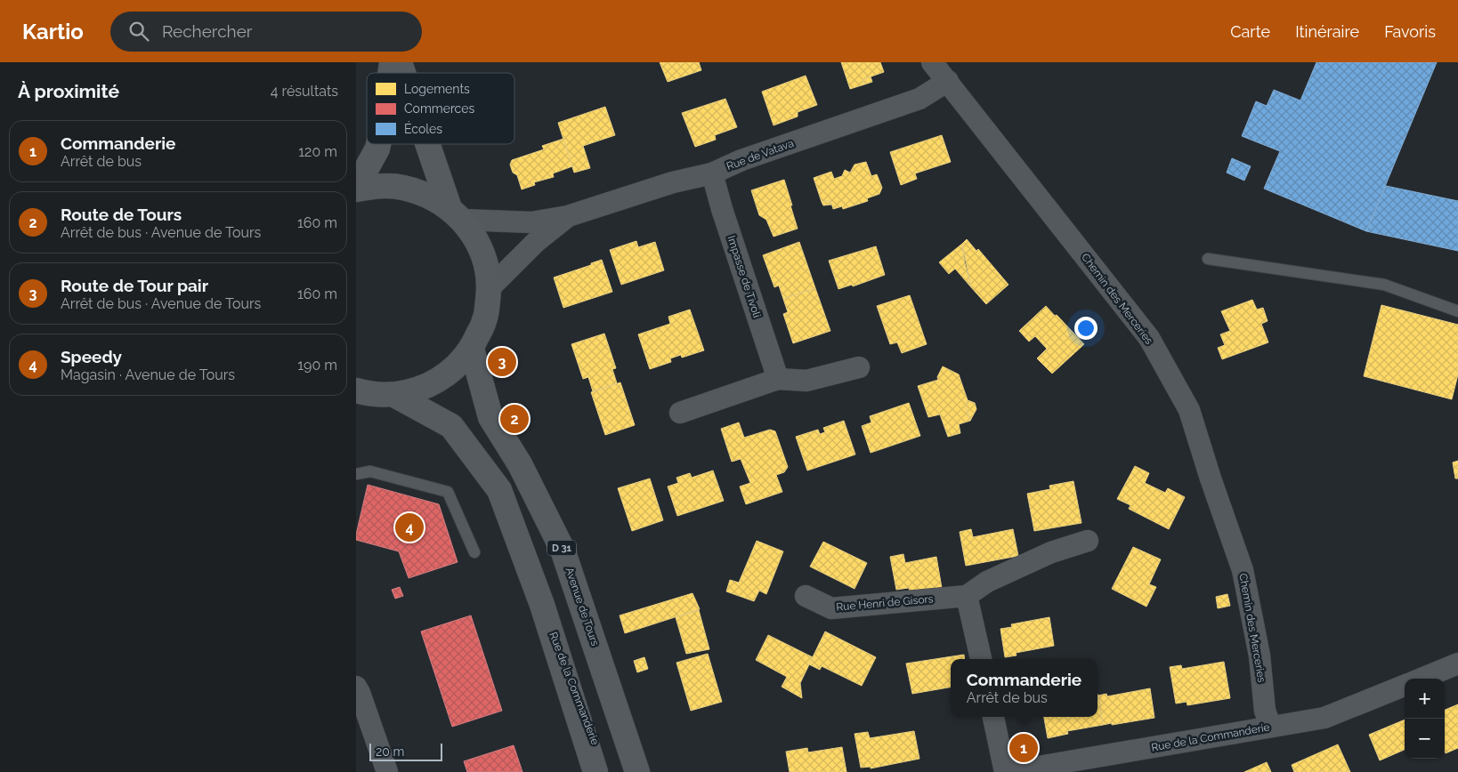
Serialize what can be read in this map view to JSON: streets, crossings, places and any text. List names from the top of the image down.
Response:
{
  "streets": {
    "main road": ["D 31", "Avenue de Tours"],
    "street": [
      "Rue de Vatava",
      "Impasse de Tivoli",
      "Chemin des Merceries",
      "Rue Henri de Gisors",
      "Rue de la Commanderie"
    ]
  },
  "crossings": [
    ["Rue de Vatava", "Impasse de Tivoli"],
    ["Rue de Vatava", "Chemin des Merceries"],
    ["Chemin des Merceries", "Rue de la Commanderie"]
  ],
  "legend": ["Logements", "Commerces", "Écoles"],
  "scale_bar": "20 m",
  "page": {
    "header": "Kartio",
    "search": "Rechercher",
    "nav": ["Carte", "Itinéraire", "Favoris"],
    "heading": ["À proximité", "4 résultats"],
    "list": [
      {
        "mark": "1",
        "name": "Commanderie",
        "note": "Arrêt de bus",
        "value": "120 m"
      },
      {
        "mark": "2",
        "name": "Route de Tours",
        "note": "Arrêt de bus · Avenue de Tours",
        "value": "160 m"
      },
      {
        "mark": "3",
        "name": "Route de Tour pair",
        "note": "Arrêt de bus · Avenue de Tours",
        "value": "160 m"
      },
      {
        "mark": "4",
        "name": "Speedy",
        "note": "Magasin · Avenue de Tours",
        "value": "190 m"
      }
    ],
    "pins": [
      "3",
      "2",
      "4",
      "1"
    ],
    "popup": ["Commanderie", "Arrêt de bus"],
    "map_buttons": ["+", "−"],
    "scale": "20 m"
  }
}
